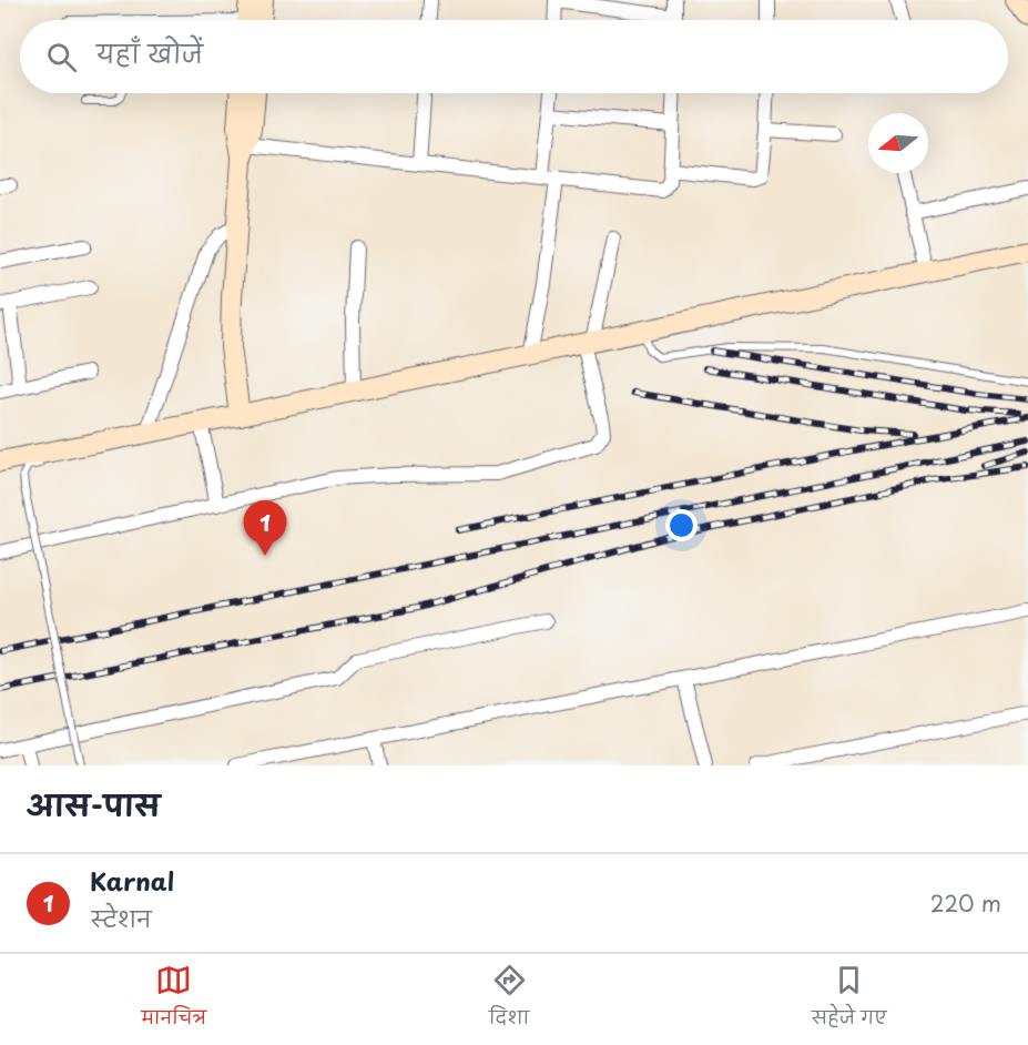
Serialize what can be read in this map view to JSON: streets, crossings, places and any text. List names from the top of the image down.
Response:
{
  "north": "left",
  "page": {
    "search": "यहाँ खोजें",
    "pins": "1",
    "heading": "आस-पास",
    "list": [
      {
        "mark": "1",
        "name": "Karnal",
        "note": "स्टेशन",
        "value": "220 m"
      }
    ],
    "nav": ["मानचित्र", "दिशा", "सहेजे गए"]
  }
}
